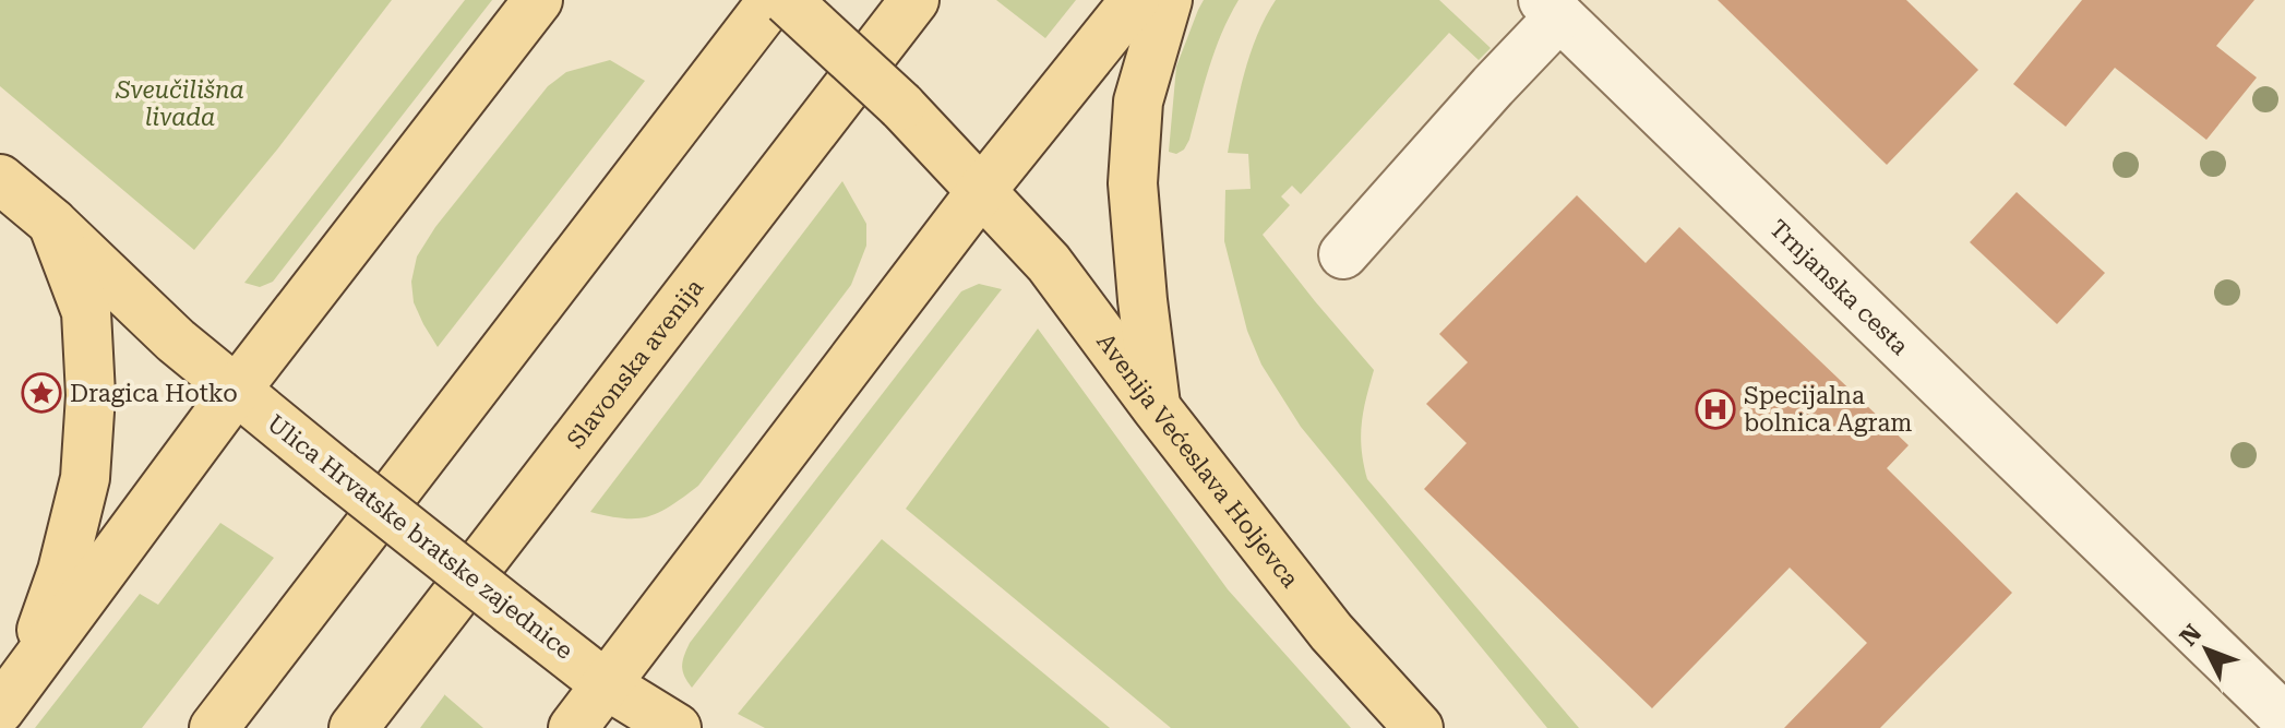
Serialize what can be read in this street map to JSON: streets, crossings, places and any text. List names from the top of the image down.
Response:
{
  "streets": {
    "main road": ["Slavonska avenija", "Avenija Većeslava Holjevca", "Ulica Hrvatske bratske zajednice"],
    "street": ["Trnjanska cesta"]
  },
  "parks": ["Sveučilišna livada"],
  "places": {
    "place": ["Dragica Hotko"],
    "hospital": ["Specijalna bolnica Agram"]
  },
  "north": "top left"
}
